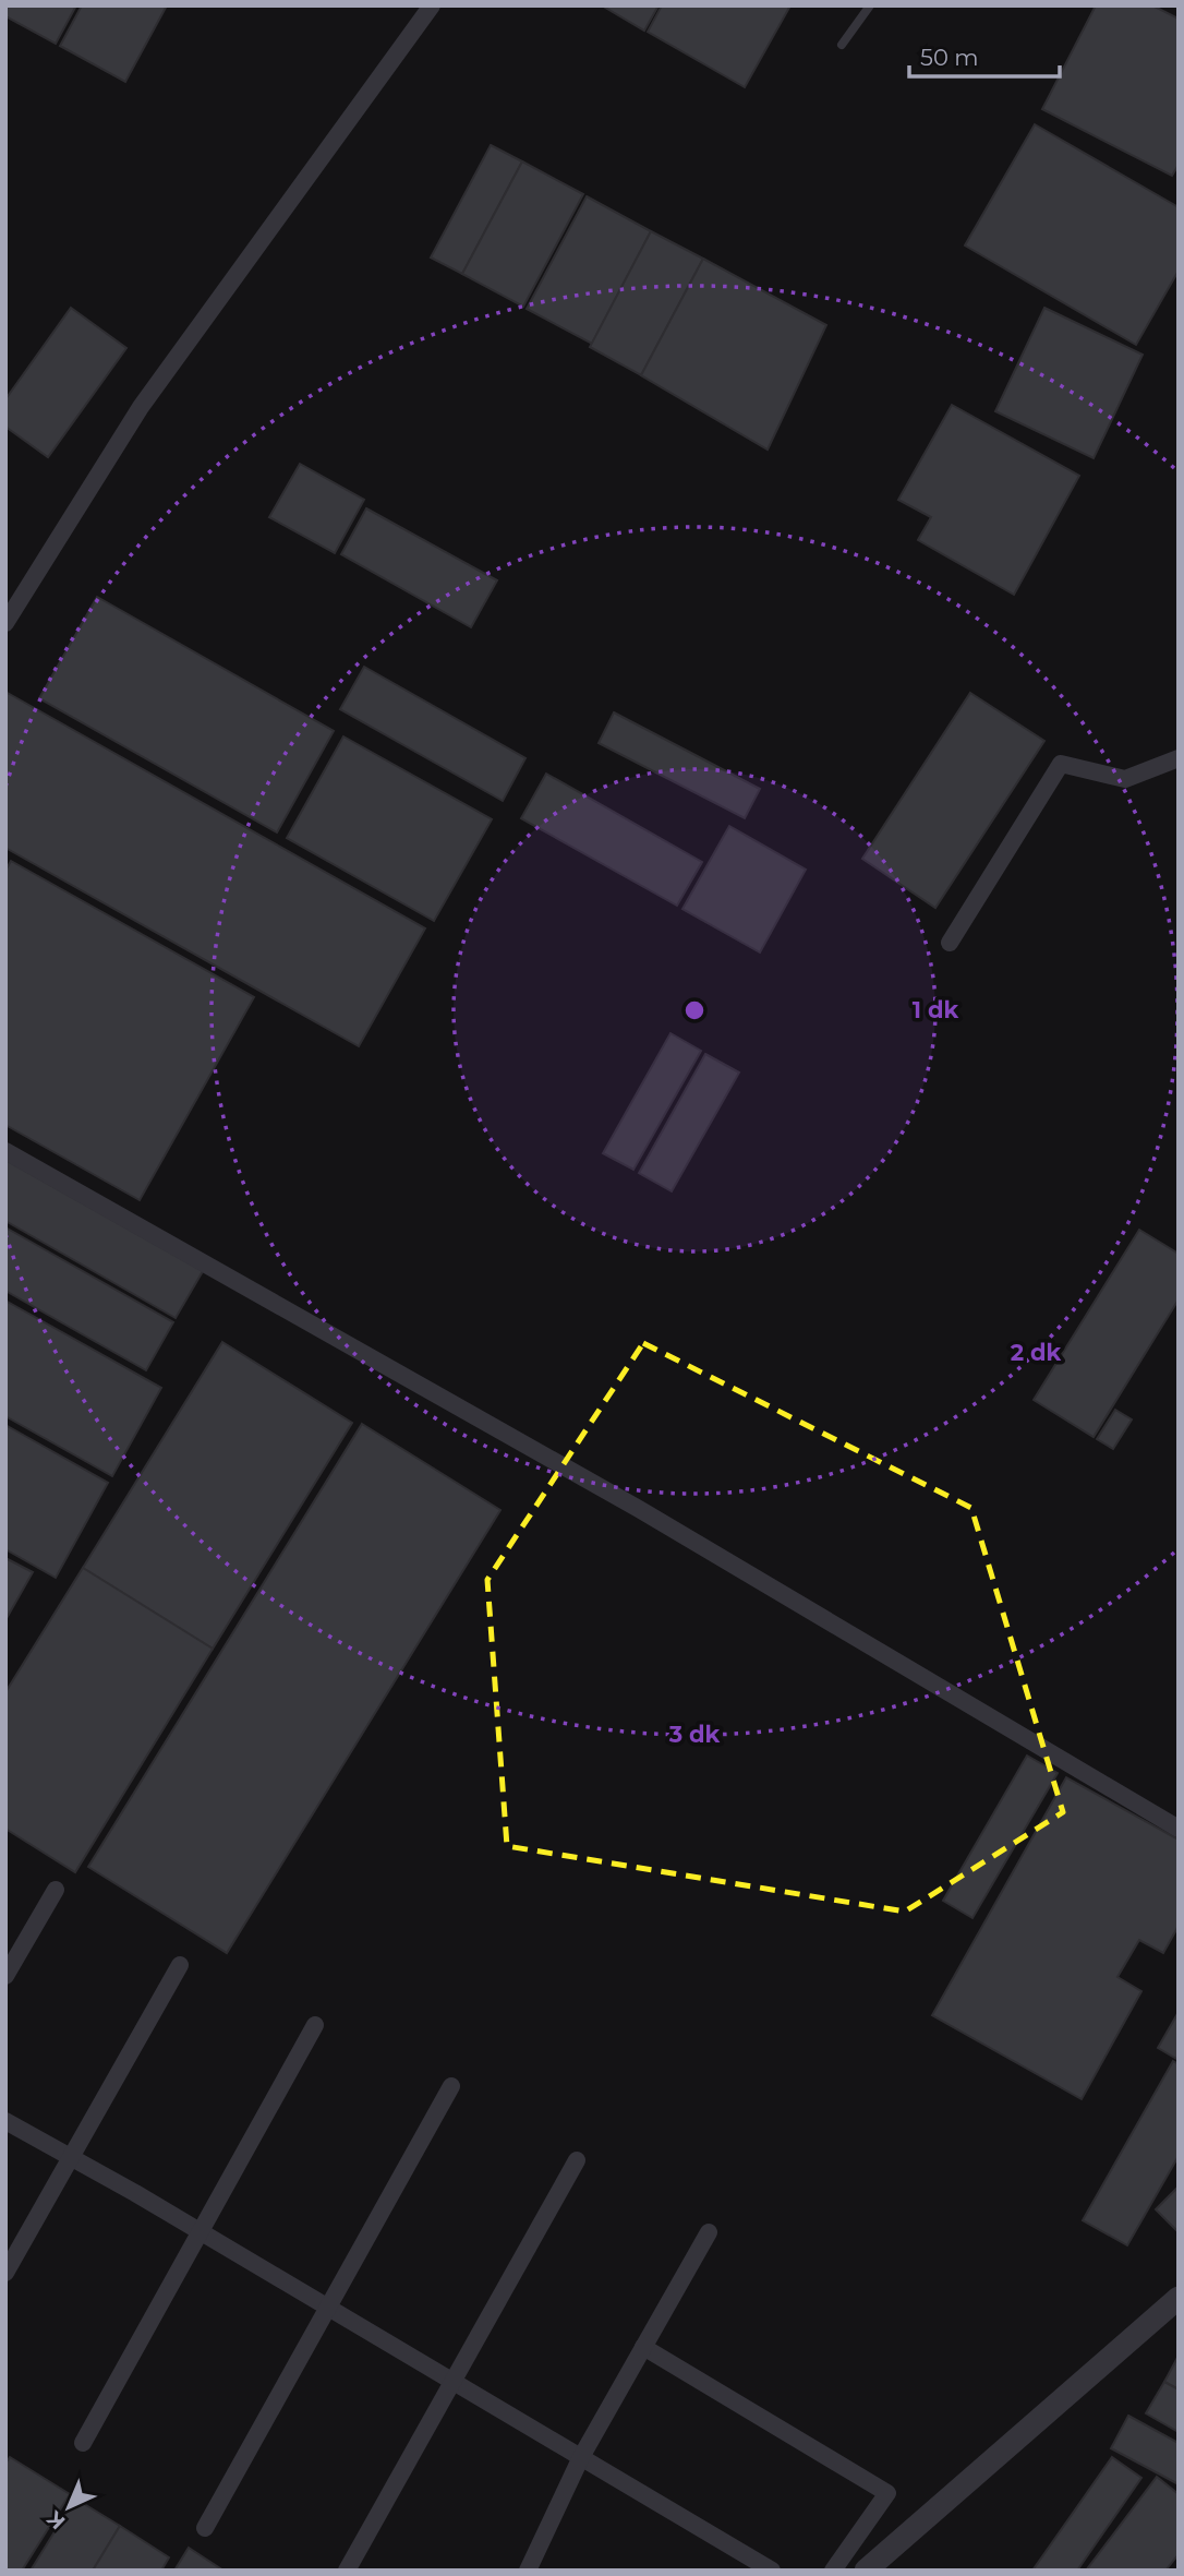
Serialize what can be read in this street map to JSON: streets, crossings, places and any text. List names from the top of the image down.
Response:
{
  "scale_bar": "50 m",
  "north": "bottom left",
  "rings": ["1 dk", "2 dk", "3 dk"]
}
